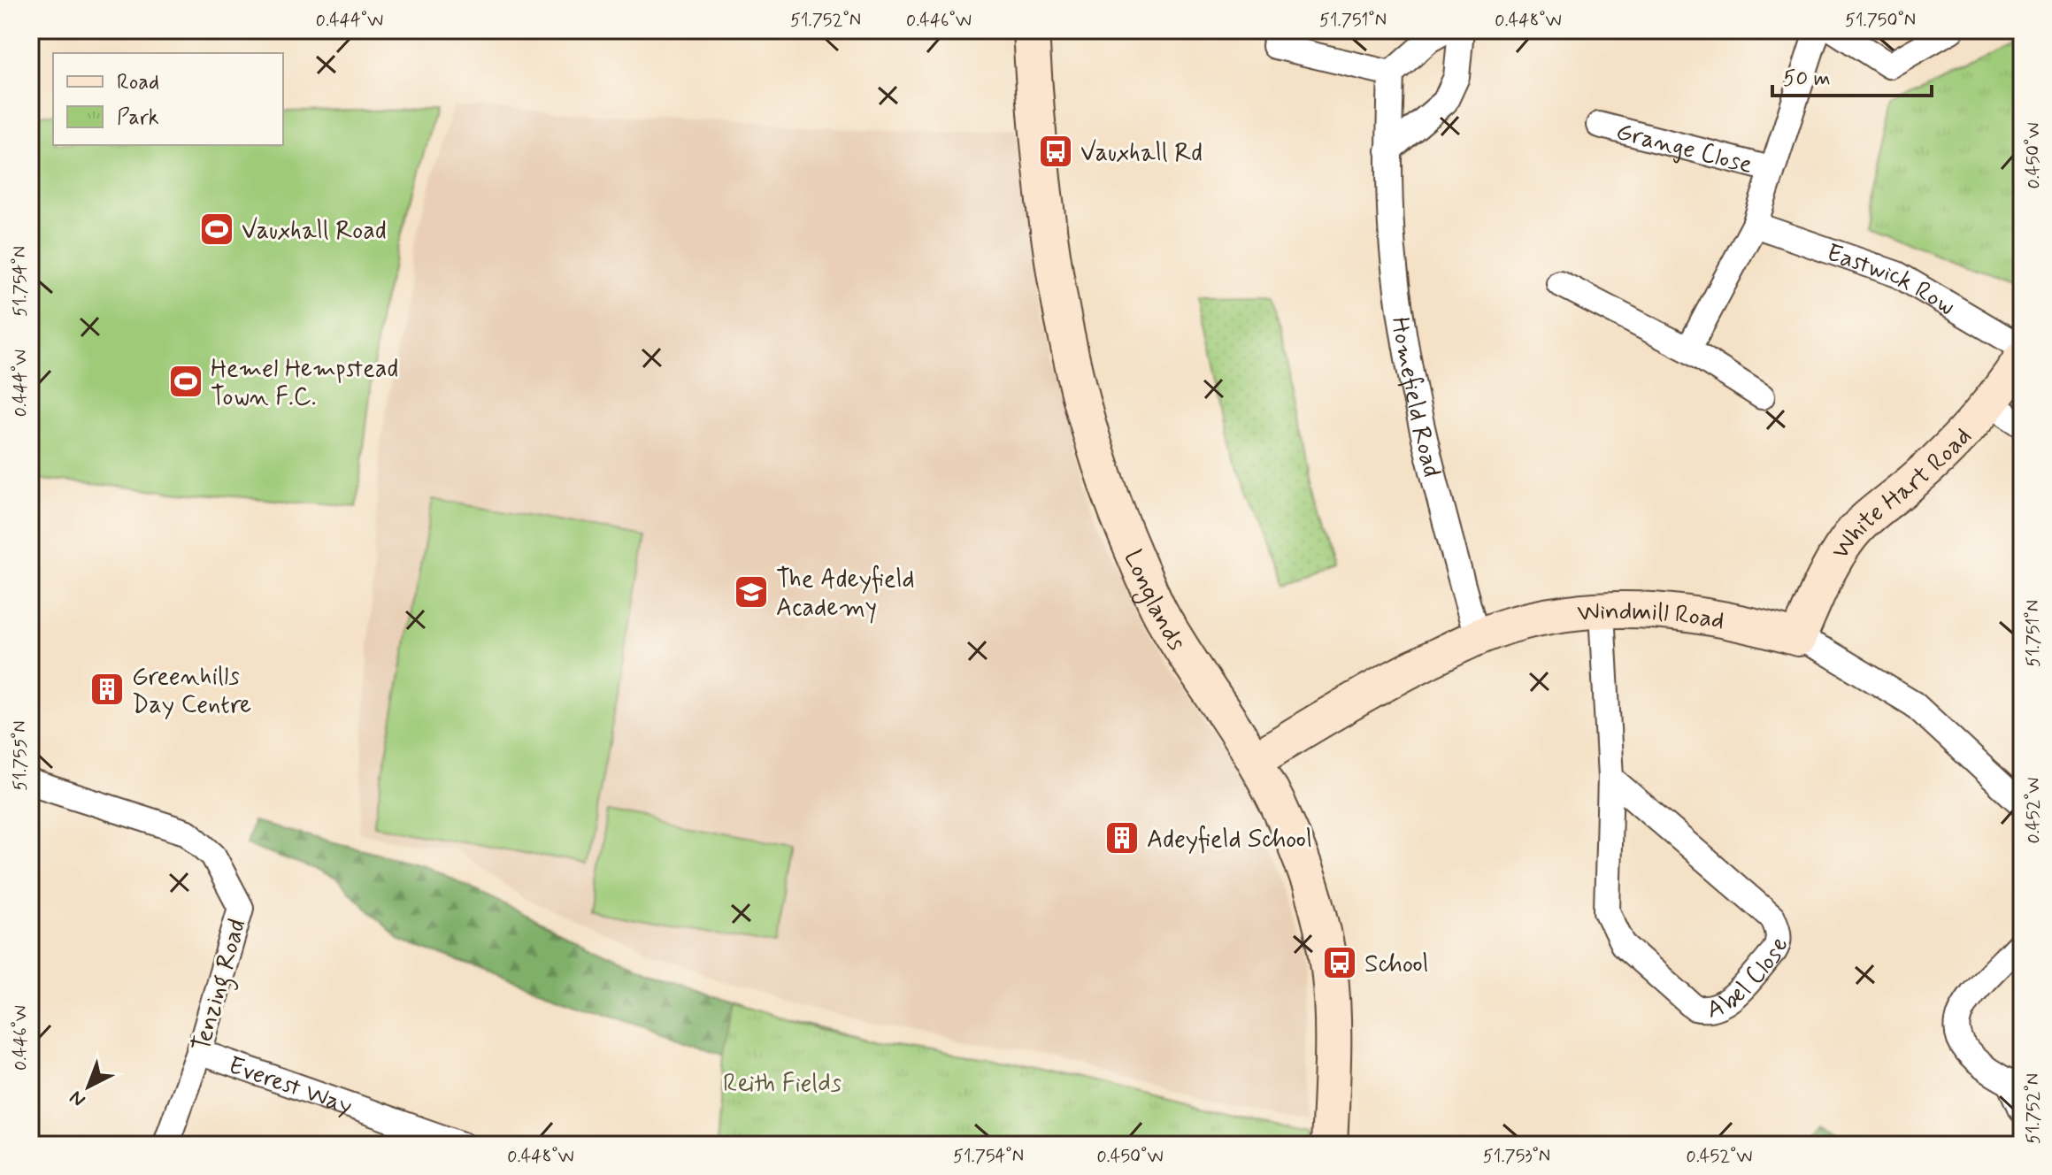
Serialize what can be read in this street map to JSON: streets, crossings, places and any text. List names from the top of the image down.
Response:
{
  "streets": {
    "street": [
      "Grange Close",
      "Eastwick Row",
      "Homefield Road",
      "White Hart Road",
      "Longlands",
      "Windmill Road",
      "Abel Close",
      "Tenzing Road",
      "Everest Way"
    ]
  },
  "crossings": [
    ["Homefield Road", "Windmill Road"],
    ["White Hart Road", "Windmill Road"],
    ["Longlands", "Windmill Road"],
    ["Windmill Road", "Abel Close"],
    ["Tenzing Road", "Everest Way"]
  ],
  "parks": ["Reith Fields"],
  "places": {
    "bus stop": ["Vauxhall Rd", "School"],
    "sports": ["Vauxhall Road", "Hemel Hempstead Town F.C."],
    "school or university": ["The Adeyfield Academy"],
    "building": ["Greenhills Day Centre", "Adeyfield School"]
  },
  "legend": ["Road", "Park"],
  "scale_bar": "50 m",
  "north": "bottom left",
  "coordinates": [
    "0.444°W",
    "51.752°N",
    "0.446°W",
    "51.751°N",
    "0.448°W",
    "51.750°N",
    "0.450°W",
    "51.754°N",
    "51.755°N",
    "0.452°W",
    "51.753°N"
  ]
}
